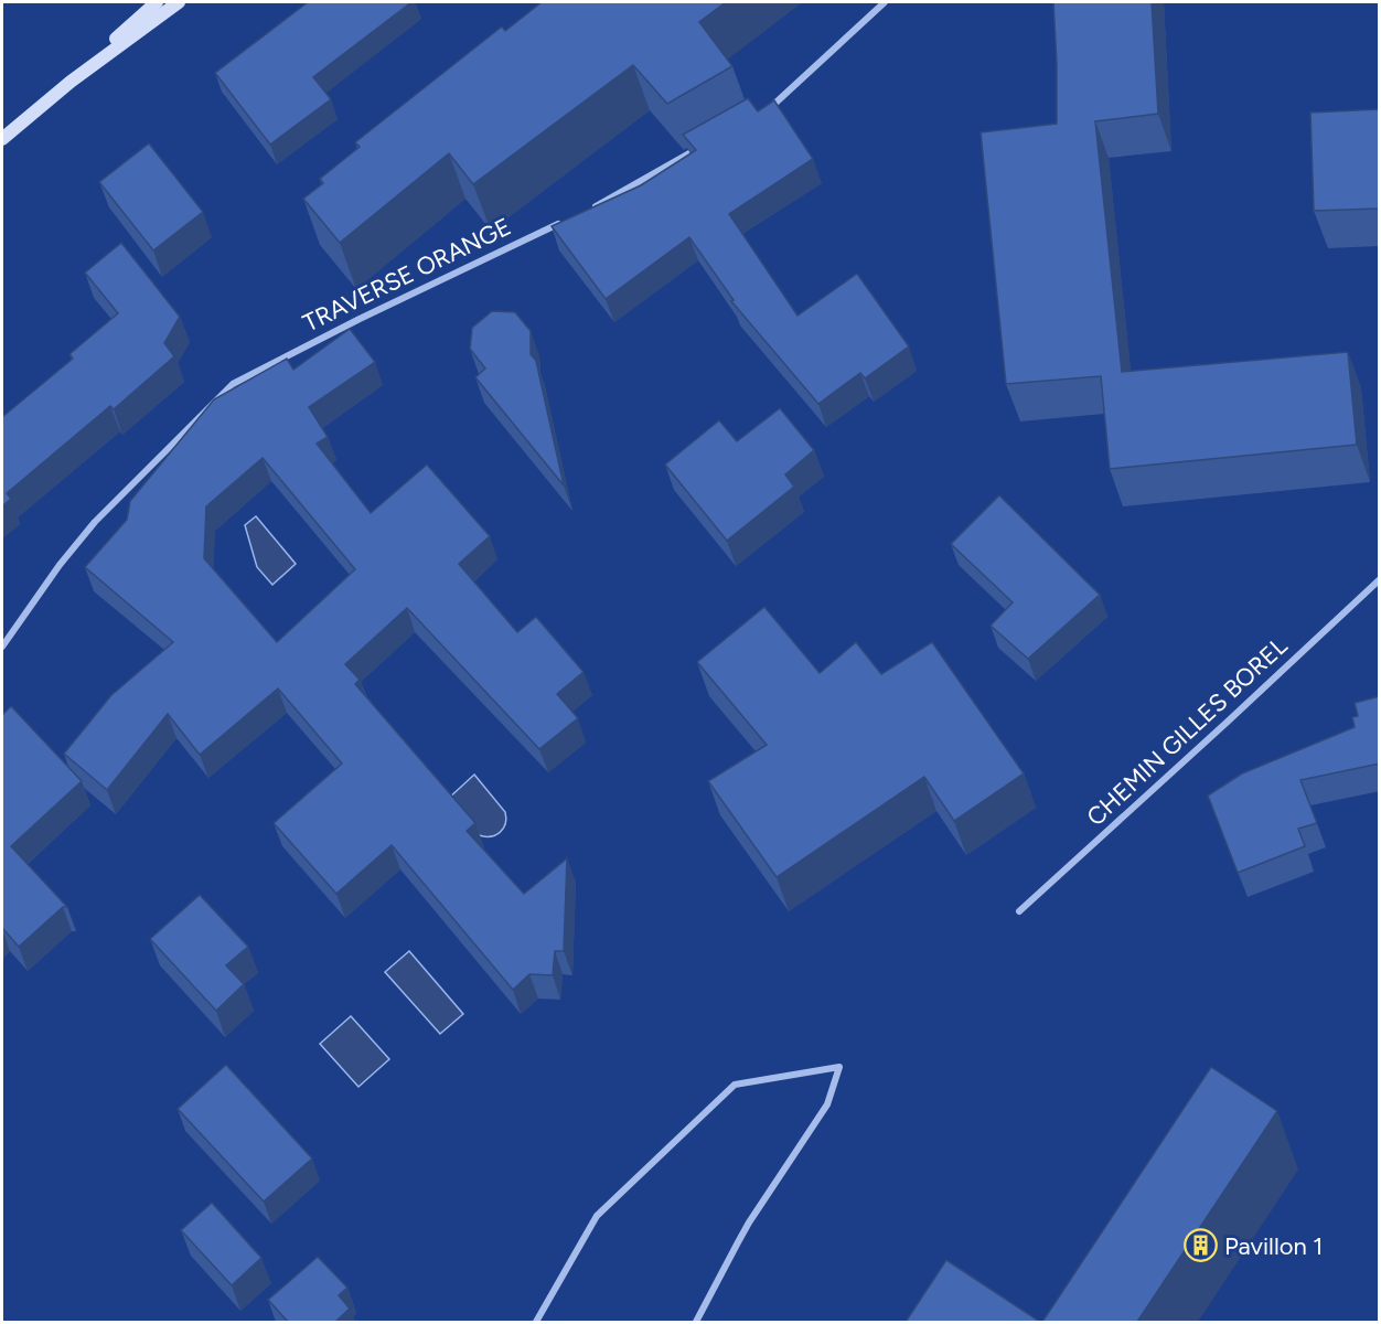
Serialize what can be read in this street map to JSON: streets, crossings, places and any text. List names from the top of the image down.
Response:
{
  "streets": {
    "street": ["TRAVERSE ORANGE", "CHEMIN GILLES BOREL"]
  },
  "places": {
    "building": ["Pavillon 1"]
  }
}
